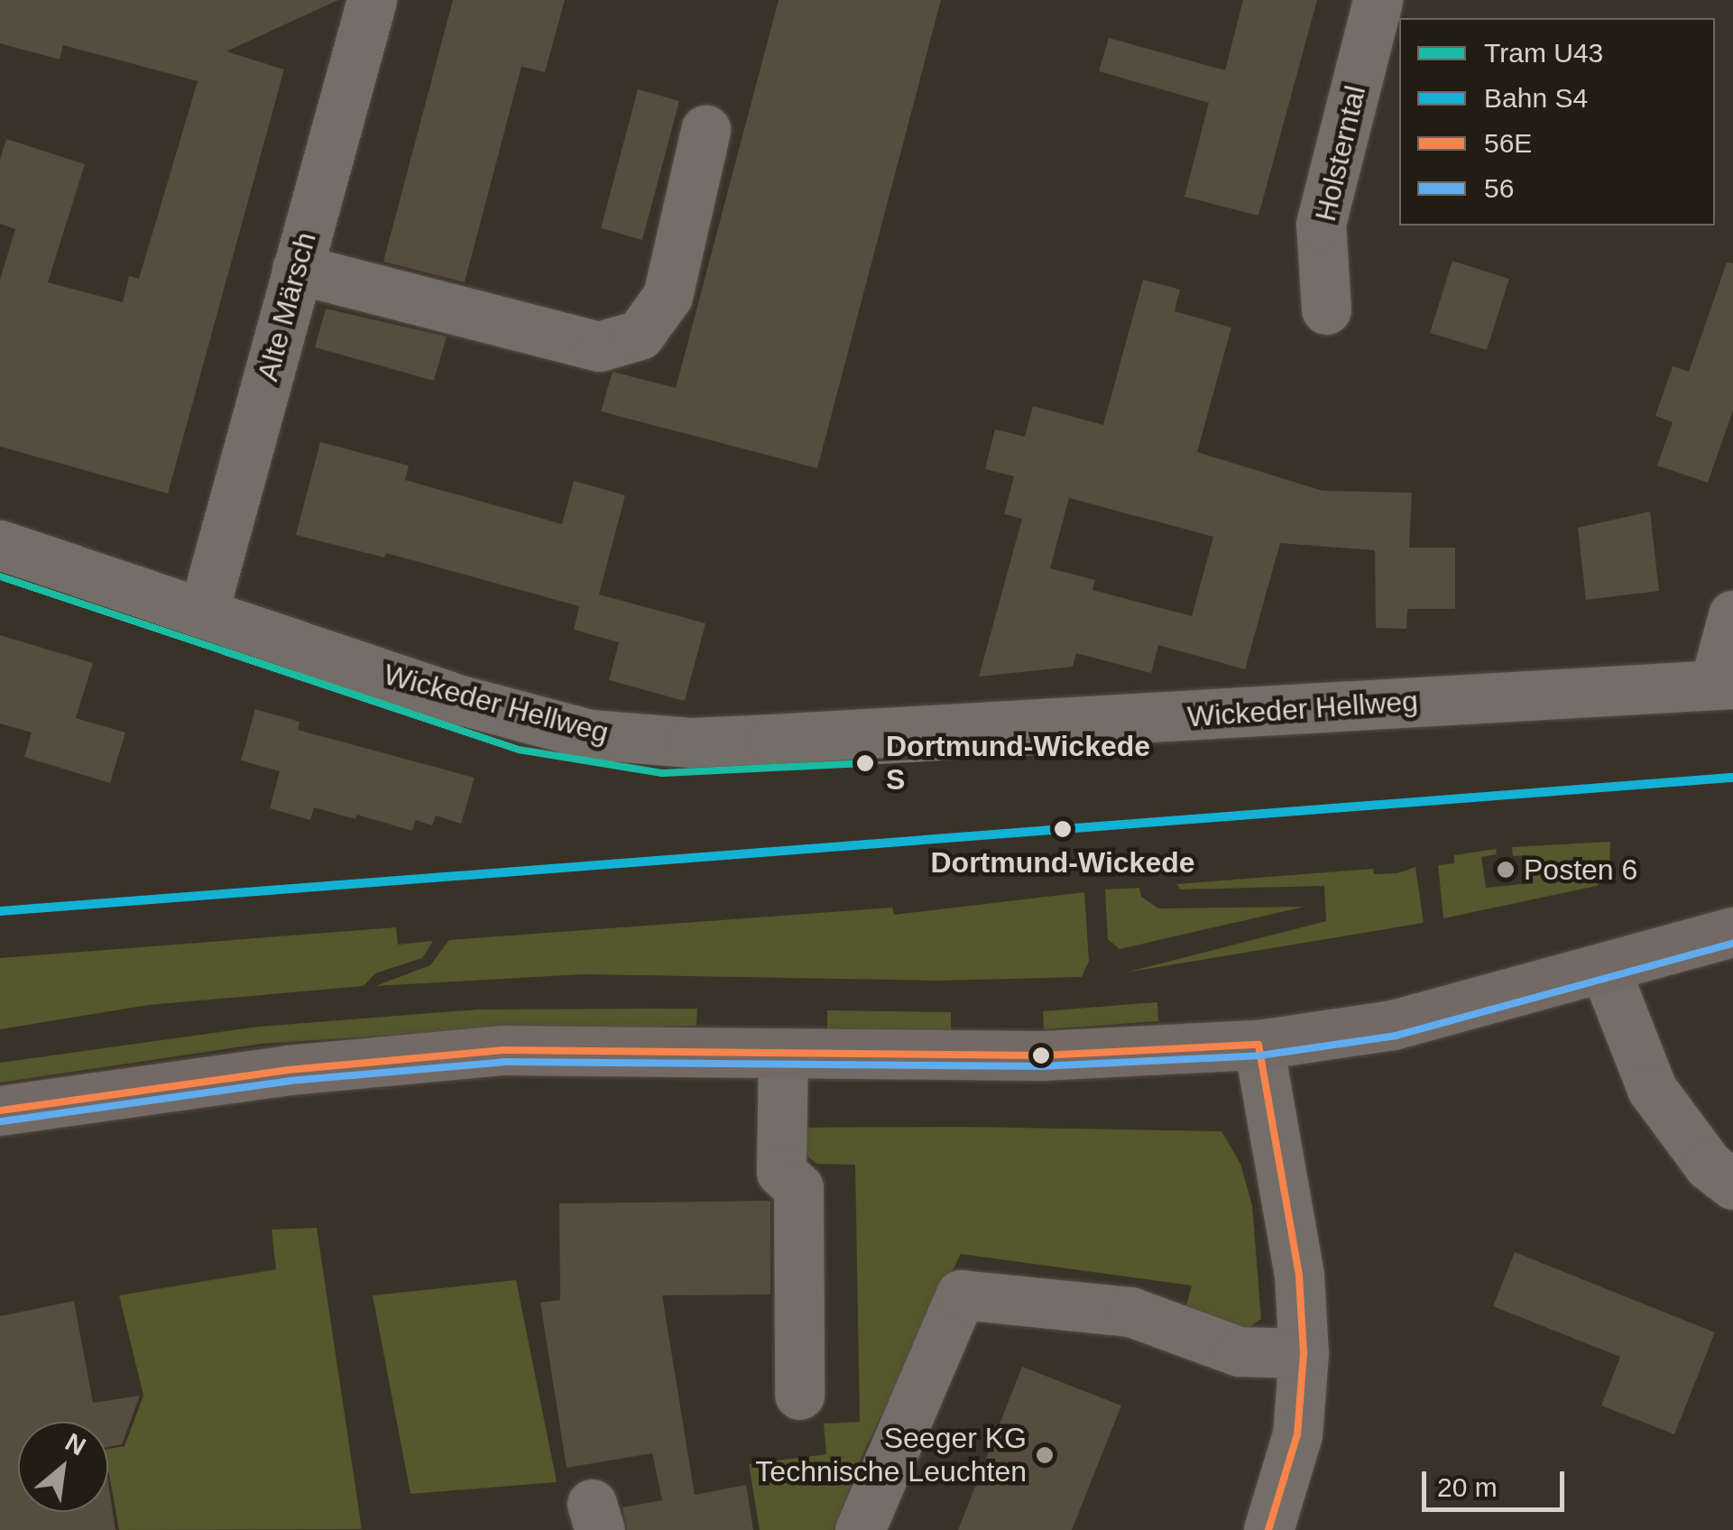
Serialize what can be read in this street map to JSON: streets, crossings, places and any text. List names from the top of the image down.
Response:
{
  "streets": {
    "street": ["Holsterntal", "Alte Märsch", "Wickeder Hellweg"]
  },
  "crossings": [
    ["Alte Märsch", "Wickeder Hellweg"]
  ],
  "places": [
    "Dortmund-Wickede S",
    "Dortmund-Wickede",
    "Posten 6",
    "Seeger KG Technische Leuchten"
  ],
  "lines": [
    "tram line U43",
    "rail line S4",
    "transit line 56",
    "transit line 56E"
  ],
  "legend": [
    "Tram U43",
    "Bahn S4",
    "56E",
    "56"
  ],
  "scale_bar": "20 m",
  "north": "top right"
}
